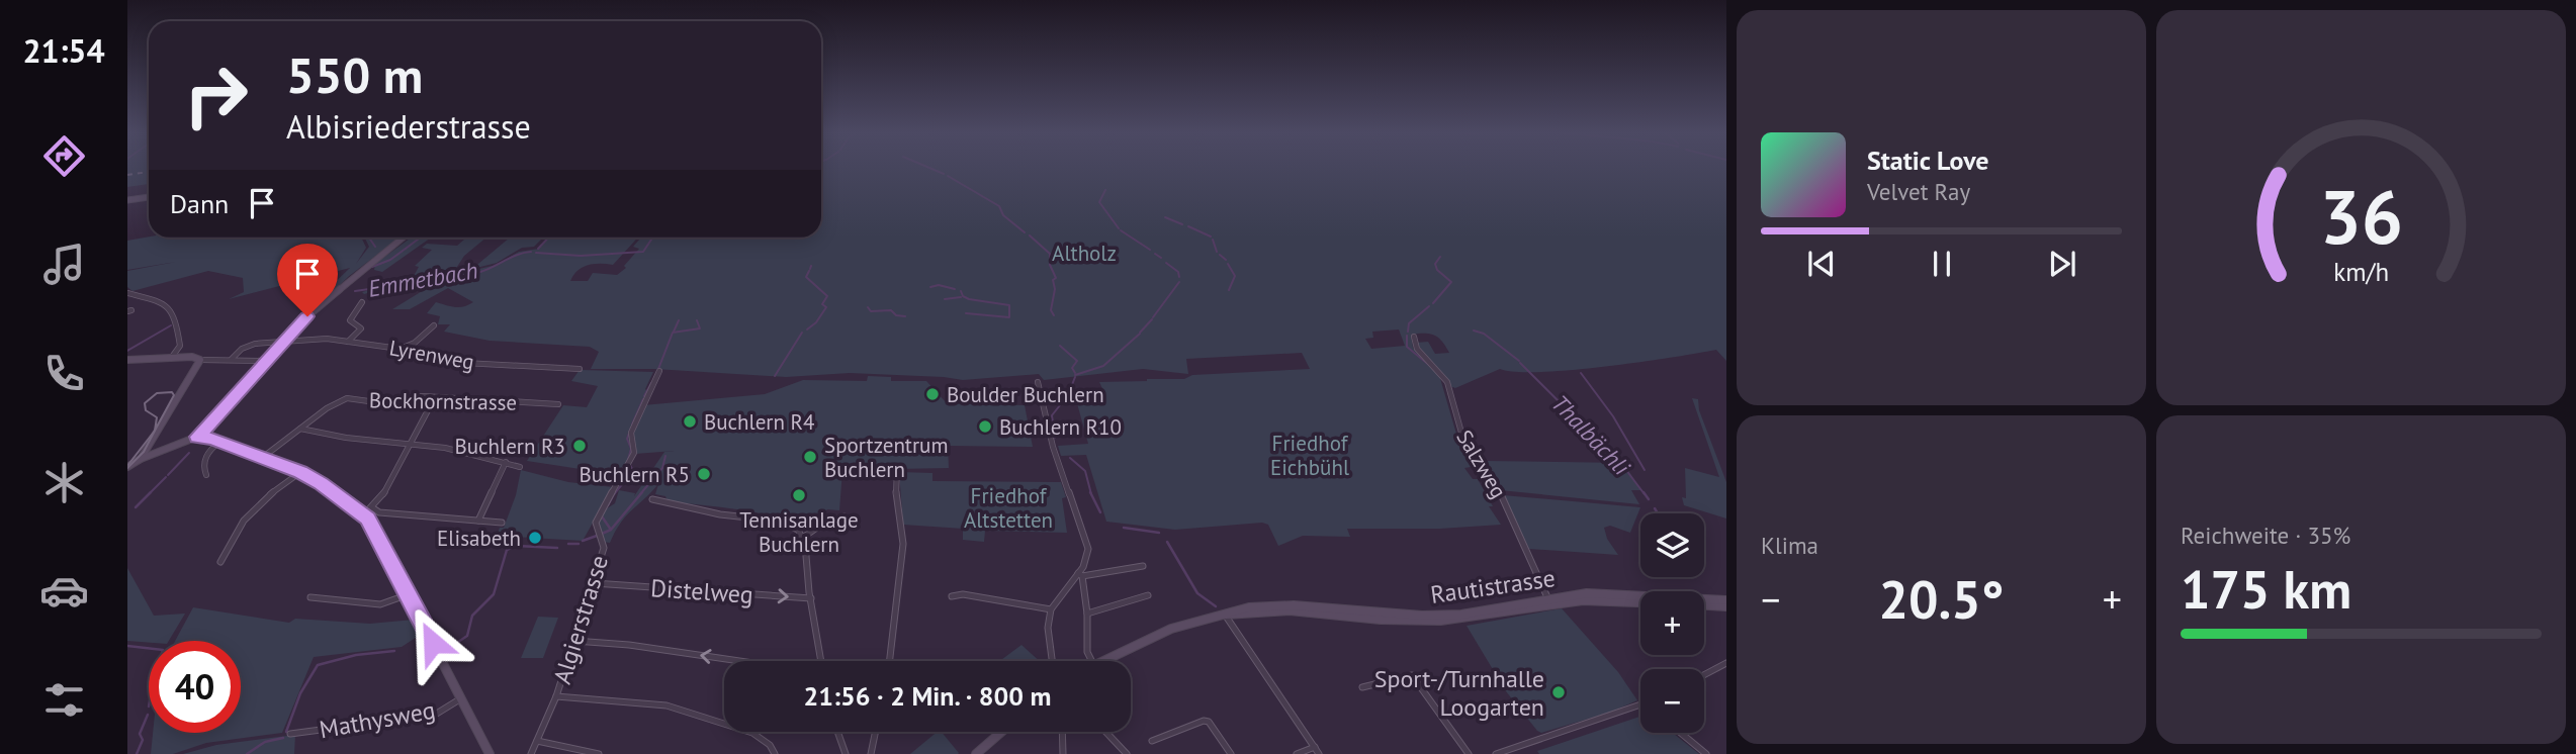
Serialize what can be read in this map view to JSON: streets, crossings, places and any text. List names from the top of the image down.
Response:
{
  "streets": {
    "street": [
      "Lyrenweg",
      "Bockhornstrasse",
      "Salzweg",
      "Rautistrasse",
      "Distelweg",
      "Algierstrasse",
      "Mathysweg"
    ]
  },
  "crossings": [
    ["Salzweg", "Rautistrasse"],
    ["Distelweg", "Algierstrasse"]
  ],
  "one_way": ["Distelweg"],
  "water": ["Emmetbach", "Thalbächli"],
  "parks": ["Altholz", "Friedhof Eichbühl", "Friedhof Altstetten"],
  "places": [
    "Boulder Buchlern",
    "Buchlern R4",
    "Buchlern R10",
    "Buchlern R3",
    "Sportzentrum Buchlern",
    "Buchlern R5",
    "Tennisanlage Buchlern",
    "Elisabeth",
    "Sport-/Turnhalle Loogarten"
  ],
  "page": {
    "tabs": "21:54",
    "turn": ["550 m", "Albisriederstrasse"],
    "song": ["Static Love", "Velvet Ray"],
    "then": "Dann",
    "tile": [
      "Klima",
      ["Reichweite · 35%", "175 km"]
    ],
    "map_buttons": ["+", "−"],
    "heat": ["−", "20.5°", "+"],
    "limit": "40",
    "trip": "21:56 · 2 Min. · 800 m",
    "gauge": ["36", "km/h"]
  }
}
